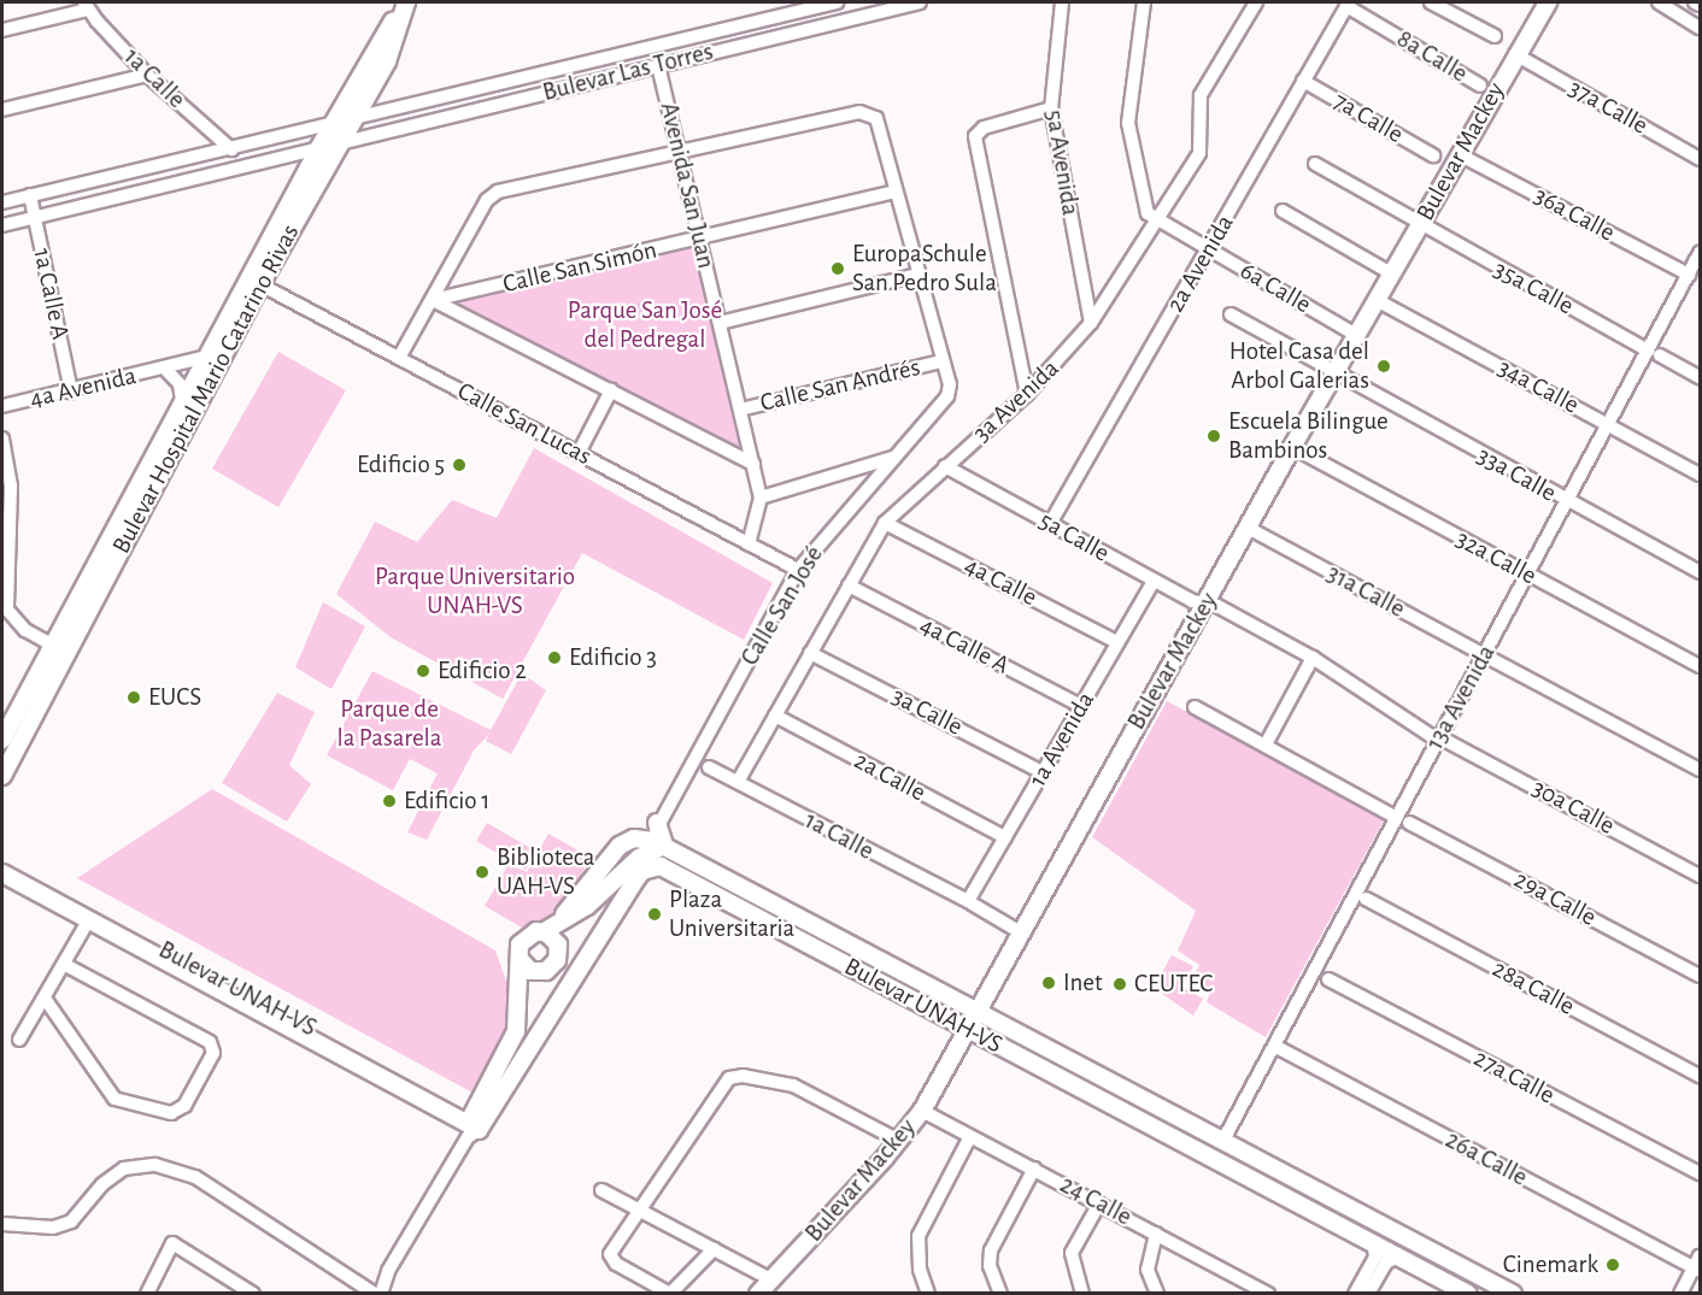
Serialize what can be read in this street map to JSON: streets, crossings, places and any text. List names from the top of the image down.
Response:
{
  "streets": {
    "main road": ["Bulevar Mackey", "Bulevar Hospital Mario Catarino Rivas", "Bulevar UNAH-VS"],
    "street": [
      "8a Calle",
      "Bulevar Las Torres",
      "1a Calle",
      "37a Calle",
      "7a Calle",
      "5a Avenida",
      "Avenida San Juan",
      "36a Calle",
      "2a Avenida",
      "Calle San Simón",
      "6a Calle",
      "35a Calle",
      "1a Calle A",
      "Calle San Andrés",
      "34a Calle",
      "4a Avenida",
      "3a Avenida",
      "Calle San Lucas",
      "33a Calle",
      "5a Calle",
      "32a Calle",
      "4a Calle",
      "31a Calle",
      "Calle San José",
      "4a Calle A",
      "13a Avenida",
      "3a Calle",
      "1a Avenida",
      "2a Calle",
      "30a Calle",
      "29a Calle",
      "28a Calle",
      "27a Calle",
      "26a Calle",
      "24 Calle"
    ]
  },
  "crossings": [
    ["8a Calle", "2a Avenida"],
    ["Bulevar Las Torres", "Avenida San Juan"],
    ["Bulevar Las Torres", "Bulevar Hospital Mario Catarino Rivas"],
    ["1a Calle", "Bulevar Mackey"],
    ["1a Calle", "3a Avenida"],
    ["1a Calle", "Calle San José"],
    ["1a Calle", "1a Avenida"],
    ["37a Calle", "Bulevar Mackey"],
    ["7a Calle", "2a Avenida"],
    ["Bulevar Mackey", "36a Calle"],
    ["Bulevar Mackey", "6a Calle"],
    ["Bulevar Mackey", "35a Calle"],
    ["Bulevar Mackey", "34a Calle"],
    ["Bulevar Mackey", "33a Calle"],
    ["Bulevar Mackey", "5a Calle"],
    ["Bulevar Mackey", "32a Calle"],
    ["Bulevar Mackey", "31a Calle"],
    ["Bulevar Mackey", "30a Calle"],
    ["Bulevar Mackey", "Bulevar UNAH-VS"],
    ["Bulevar Mackey", "24 Calle"],
    ["5a Avenida", "3a Avenida"],
    ["Avenida San Juan", "Calle San Simón"],
    ["Avenida San Juan", "Calle San Andrés"],
    ["Avenida San Juan", "Calle San Lucas"],
    ["36a Calle", "13a Avenida"],
    ["2a Avenida", "6a Calle"],
    ["2a Avenida", "5a Calle"],
    ["6a Calle", "3a Avenida"],
    ["35a Calle", "13a Avenida"],
    ["1a Calle A", "4a Avenida"],
    ["Calle San Andrés", "Calle San José"],
    ["34a Calle", "13a Avenida"],
    ["4a Avenida", "Bulevar Hospital Mario Catarino Rivas"],
    ["Bulevar Hospital Mario Catarino Rivas", "Calle San Lucas"],
    ["3a Avenida", "5a Calle"],
    ["3a Avenida", "4a Calle"],
    ["3a Avenida", "4a Calle A"],
    ["3a Avenida", "3a Calle"],
    ["3a Avenida", "2a Calle"],
    ["Calle San Lucas", "Calle San José"],
    ["33a Calle", "13a Avenida"],
    ["5a Calle", "1a Avenida"],
    ["5a Calle", "30a Calle"],
    ["32a Calle", "13a Avenida"],
    ["4a Calle", "1a Avenida"],
    ["31a Calle", "13a Avenida"],
    ["4a Calle A", "1a Avenida"],
    ["13a Avenida", "30a Calle"],
    ["13a Avenida", "Bulevar UNAH-VS"],
    ["13a Avenida", "26a Calle"],
    ["3a Calle", "1a Avenida"],
    ["1a Avenida", "2a Calle"]
  ],
  "parks": ["Parque San José del Pedregal", "Parque Universitario UNAH-VS", "Parque de la Pasarela"],
  "places": [
    "EuropaSchule San Pedro Sula",
    "Hotel Casa del Arbol Galerias",
    "Escuela Bilingue Bambinos",
    "Edificio 5",
    "Edificio 3",
    "Edificio 2",
    "EUCS",
    "Edificio 1",
    "Biblioteca UAH-VS",
    "Plaza Universitaria",
    "Inet",
    "CEUTEC",
    "Cinemark"
  ]
}
